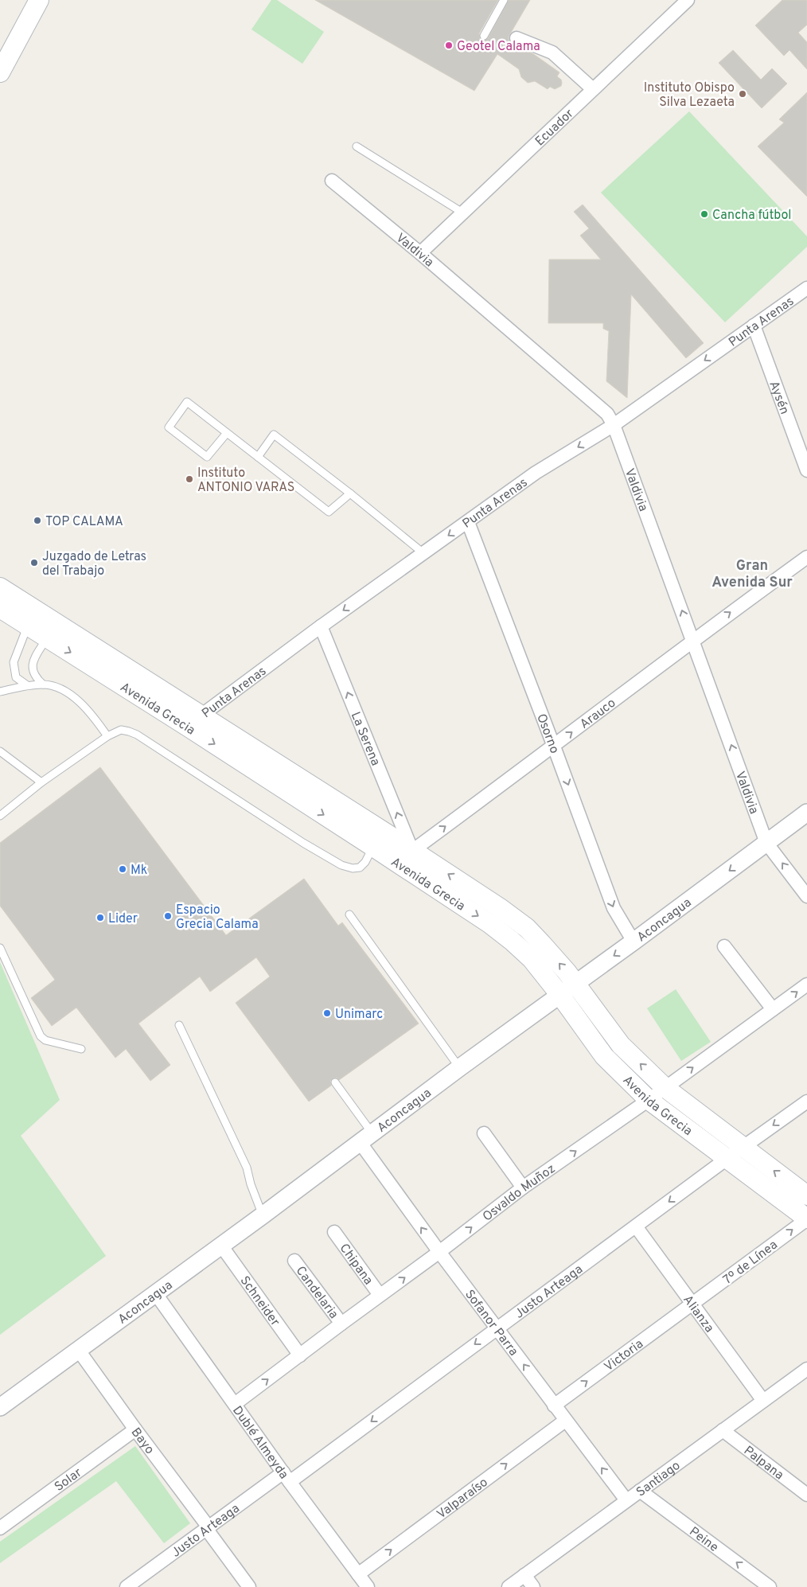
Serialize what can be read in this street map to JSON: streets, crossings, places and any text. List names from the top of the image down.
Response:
{
  "streets": {
    "main road": ["Avenida Grecia"],
    "street": [
      "Ecuador",
      "Valdivia",
      "Punta Arenas",
      "Aysén",
      "Arauco",
      "Osorno",
      "La Serena",
      "Aconcagua",
      "Osvaldo Muñoz",
      "7º de Línea",
      "Chipana",
      "Justo Arteaga",
      "Candelaria",
      "Schneider",
      "Alianza",
      "Sofanor Parra",
      "Victoria",
      "Bayo",
      "Dublé Almeyda",
      "Palpana",
      "Santiago",
      "Solar",
      "Valparaíso",
      "Peine"
    ]
  },
  "crossings": [
    ["Ecuador", "Valdivia"],
    ["Valdivia", "Punta Arenas"],
    ["Valdivia", "Arauco"],
    ["Valdivia", "Aconcagua"],
    ["Punta Arenas", "Aysén"],
    ["Punta Arenas", "Avenida Grecia"],
    ["Punta Arenas", "Osorno"],
    ["Punta Arenas", "La Serena"],
    ["Avenida Grecia", "Arauco"],
    ["Avenida Grecia", "La Serena"],
    ["Avenida Grecia", "Aconcagua"],
    ["Avenida Grecia", "Osvaldo Muñoz"],
    ["Avenida Grecia", "7º de Línea"],
    ["Avenida Grecia", "Justo Arteaga"],
    ["Arauco", "Osorno"],
    ["Arauco", "La Serena"],
    ["Osorno", "Aconcagua"],
    ["Aconcagua", "Schneider"],
    ["Aconcagua", "Sofanor Parra"],
    ["Aconcagua", "Bayo"],
    ["Aconcagua", "Dublé Almeyda"],
    ["Osvaldo Muñoz", "Chipana"],
    ["Osvaldo Muñoz", "Candelaria"],
    ["Osvaldo Muñoz", "Schneider"],
    ["Osvaldo Muñoz", "Sofanor Parra"],
    ["Osvaldo Muñoz", "Dublé Almeyda"],
    ["7º de Línea", "Alianza"],
    ["7º de Línea", "Victoria"],
    ["Justo Arteaga", "Alianza"],
    ["Justo Arteaga", "Sofanor Parra"],
    ["Justo Arteaga", "Bayo"],
    ["Justo Arteaga", "Dublé Almeyda"],
    ["Alianza", "Victoria"],
    ["Alianza", "Santiago"],
    ["Sofanor Parra", "Victoria"],
    ["Sofanor Parra", "Santiago"],
    ["Sofanor Parra", "Valparaíso"],
    ["Bayo", "Solar"],
    ["Dublé Almeyda", "Valparaíso"],
    ["Palpana", "Santiago"],
    ["Santiago", "Peine"]
  ],
  "one_way": [
    "Valdivia",
    "Punta Arenas",
    "Arauco",
    "Osorno",
    "La Serena",
    "Osvaldo Muñoz",
    "7º de Línea",
    "Justo Arteaga",
    "Sofanor Parra",
    "Victoria",
    "Valparaíso",
    "Peine"
  ],
  "districts": ["Gran Avenida Sur"],
  "places": [
    "Geotel Calama",
    "Instituto Obispo Silva Lezaeta",
    "Cancha fútbol",
    "Instituto ANTONIO VARAS",
    "TOP CALAMA",
    "Juzgado de Letras del Trabajo",
    "Mk",
    "Espacio Grecia Calama",
    "Lider",
    "Unimarc"
  ]
}
